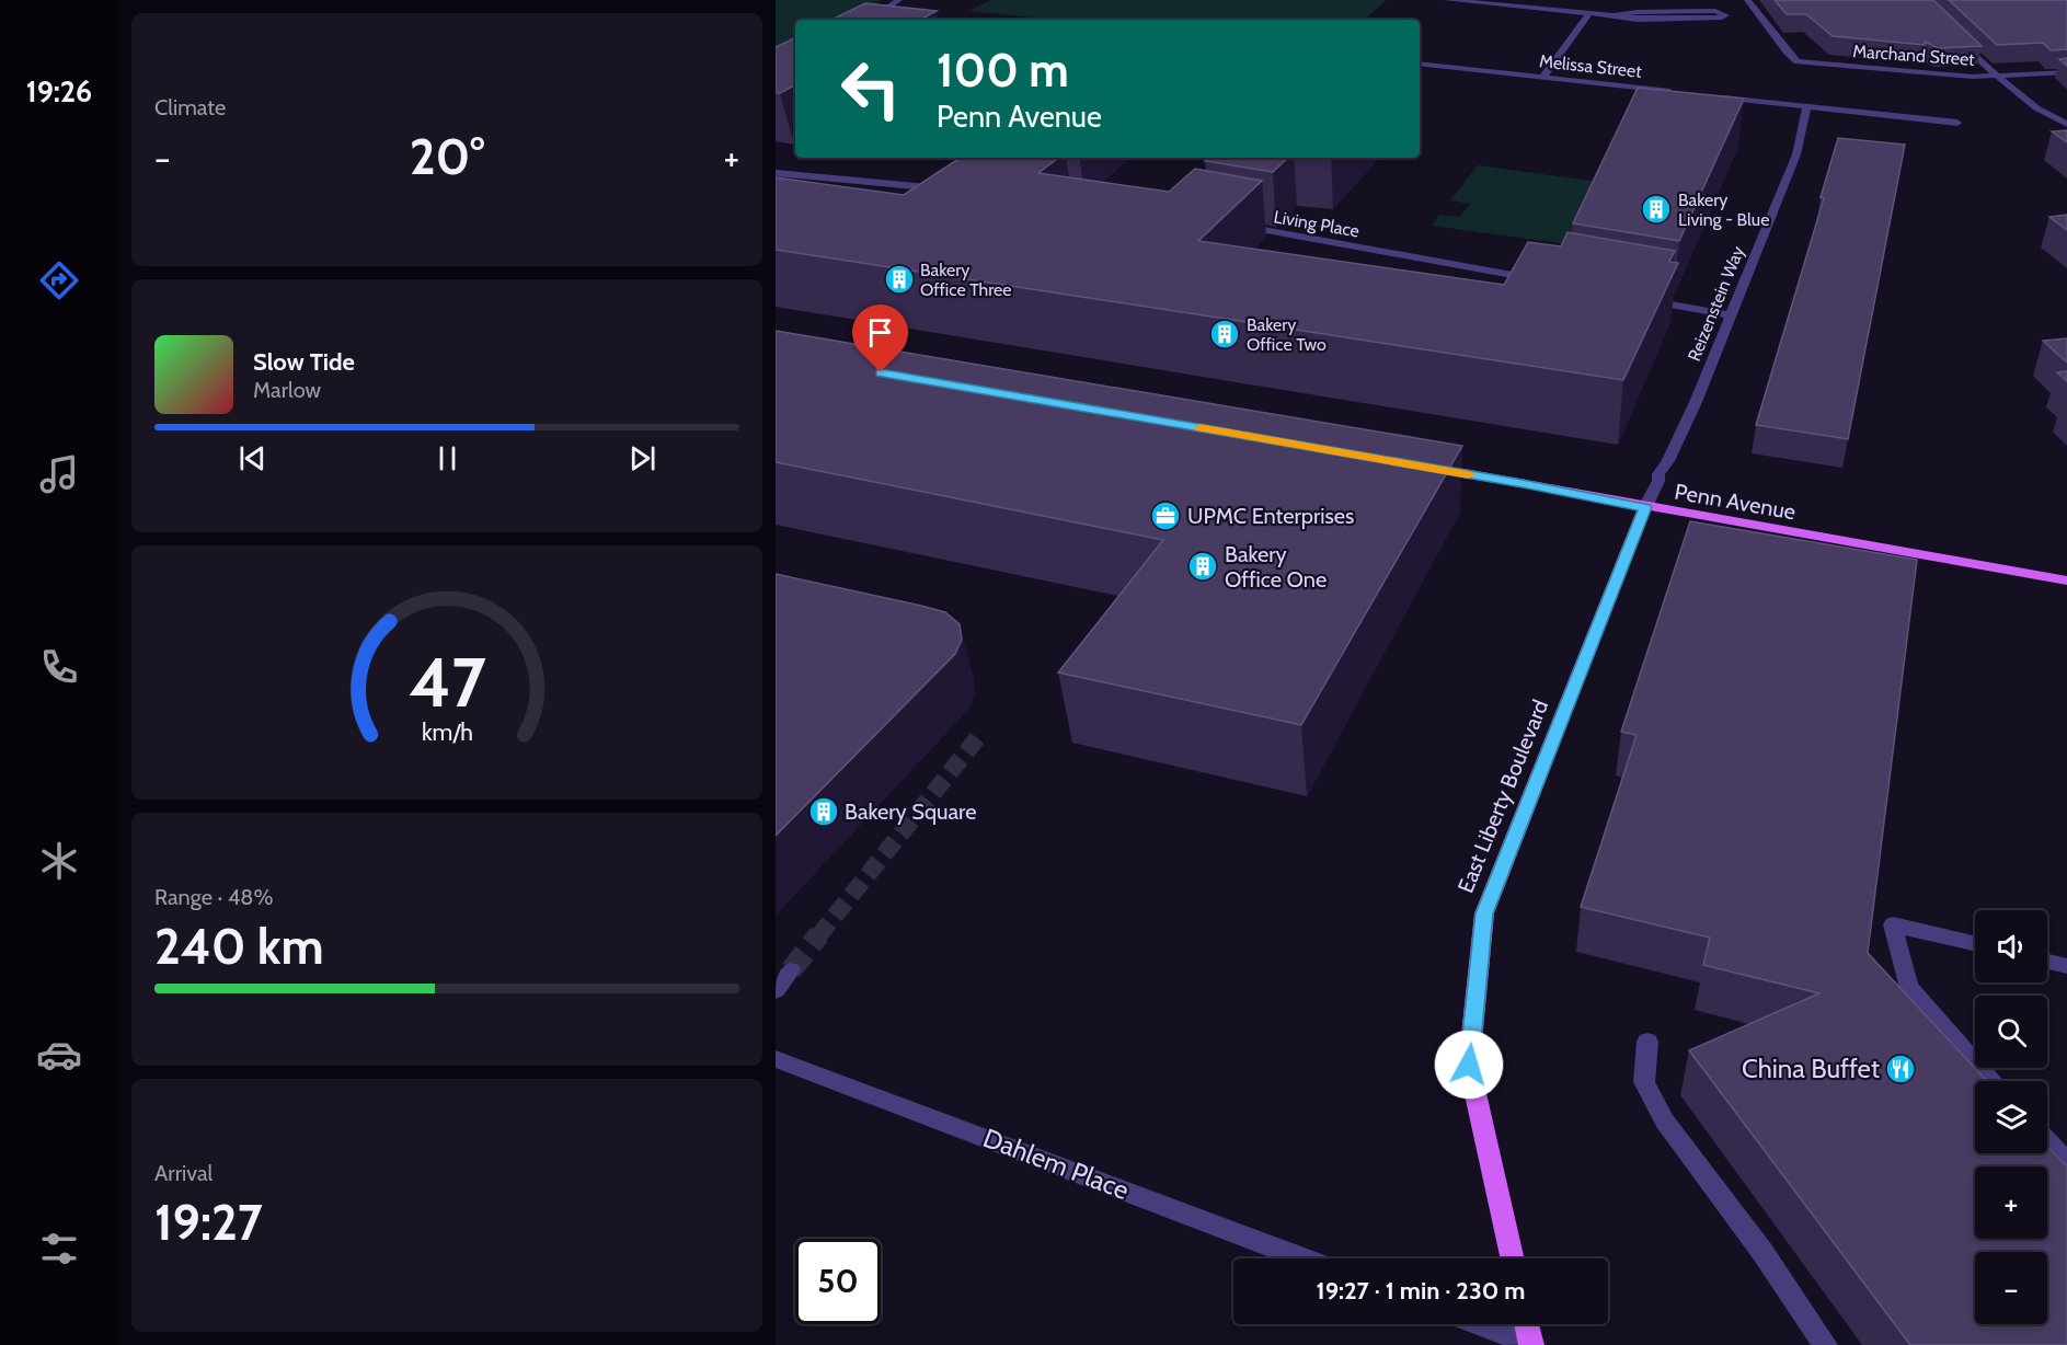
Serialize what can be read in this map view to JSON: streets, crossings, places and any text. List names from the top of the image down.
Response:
{
  "streets": {
    "main road": ["Penn Avenue", "East Liberty Boulevard"],
    "street": [
      "Marchand Street",
      "Melissa Street",
      "Living Place",
      "Reizenstein Way",
      "Dahlem Place"
    ]
  },
  "crossings": [
    ["Reizenstein Way", "Penn Avenue"],
    ["Reizenstein Way", "East Liberty Boulevard"],
    ["Penn Avenue", "East Liberty Boulevard"]
  ],
  "places": {
    "building": [
      "Bakery Living - Blue",
      "Bakery Office Three",
      "Bakery Office Two",
      "Bakery Office One",
      "Bakery Square"
    ],
    "office": ["UPMC Enterprises"],
    "restaurant": ["China Buffet"]
  },
  "page": {
    "tabs": "19:26",
    "tile": [
      "Climate",
      ["Range · 48%", "240 km"],
      ["Arrival", "19:27"]
    ],
    "turn": ["100 m", "Penn Avenue"],
    "heat": ["−", "20°", "+"],
    "song": ["Slow Tide", "Marlow"],
    "map_buttons": ["+", "−"],
    "limit": "50",
    "trip": "19:27 · 1 min · 230 m",
    "gauge": ["47", "km/h"]
  }
}
